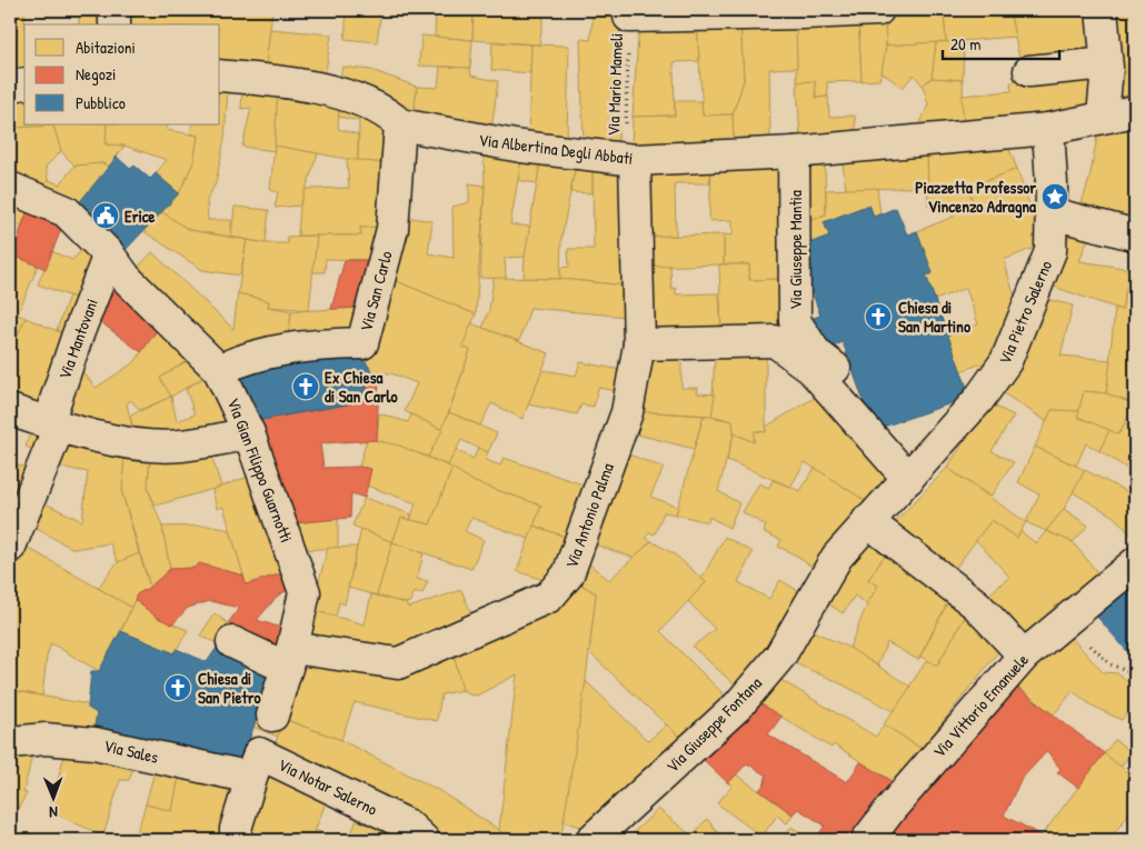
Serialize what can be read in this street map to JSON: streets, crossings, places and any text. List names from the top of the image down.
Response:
{
  "streets": {
    "street": [
      "Via Albertina Degli Abbati",
      "Via Giuseppe Mantia",
      "Via San Carlo",
      "Via Pietro Salerno",
      "Via Mantovani",
      "Via Gian Filippo Guarnotti",
      "Via Antonio Palma",
      "Via Vittorio Emanuele",
      "Via Giuseppe Fontana",
      "Via Sales",
      "Via Notar Salerno"
    ],
    "path": ["Via Mario Mameli"]
  },
  "crossings": [
    ["Via Mario Mameli", "Via Albertina Degli Abbati"],
    ["Via Mario Mameli", "Via Antonio Palma"],
    ["Via Albertina Degli Abbati", "Via Giuseppe Mantia"],
    ["Via Albertina Degli Abbati", "Via San Carlo"],
    ["Via Albertina Degli Abbati", "Via Antonio Palma"],
    ["Via San Carlo", "Via Gian Filippo Guarnotti"],
    ["Via Pietro Salerno", "Via Giuseppe Fontana"],
    ["Via Mantovani", "Via Gian Filippo Guarnotti"],
    ["Via Gian Filippo Guarnotti", "Via Antonio Palma"],
    ["Via Gian Filippo Guarnotti", "Via Sales"],
    ["Via Gian Filippo Guarnotti", "Via Notar Salerno"],
    ["Via Sales", "Via Notar Salerno"]
  ],
  "places": {
    "place": ["Piazzetta Professor Vincenzo Adragna"],
    "public building": ["Erice"],
    "church": ["Chiesa di San Martino", "Ex Chiesa di San Carlo", "Chiesa di San Pietro"]
  },
  "legend": ["Abitazioni", "Negozi", "Pubblico"],
  "scale_bar": "20 m",
  "north": "bottom"
}
